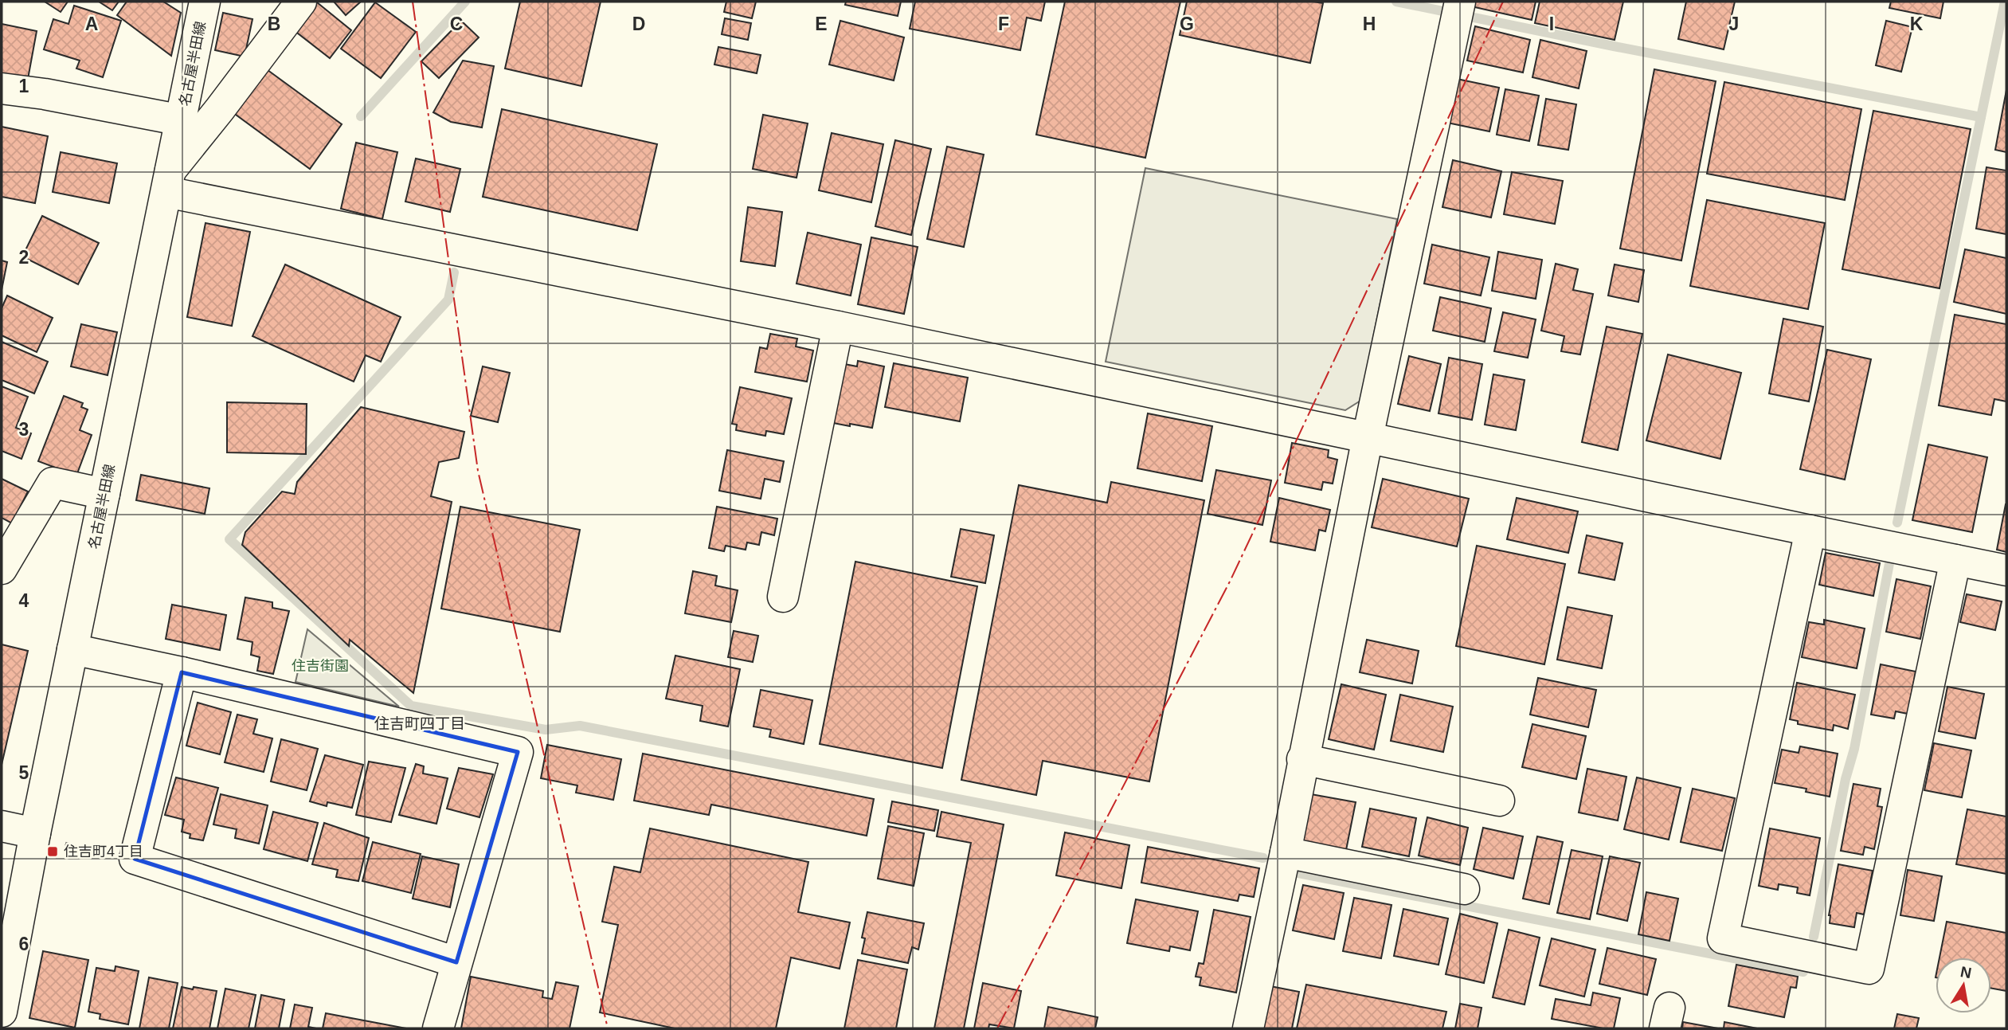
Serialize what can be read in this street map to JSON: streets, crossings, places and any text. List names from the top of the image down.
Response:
{
  "streets": {
    "street": ["名古屋半田線"]
  },
  "districts": ["住吉町四丁目"],
  "parks": ["住吉街園"],
  "places": {
    "transit": ["住吉町4丁目"]
  },
  "north": "top",
  "grid": {
    "columns": [
      "A",
      "B",
      "C",
      "D",
      "E",
      "F",
      "G",
      "H",
      "I",
      "J",
      "K"
    ],
    "rows": [
      "1",
      "2",
      "3",
      "4",
      "5",
      "6"
    ]
  }
}
